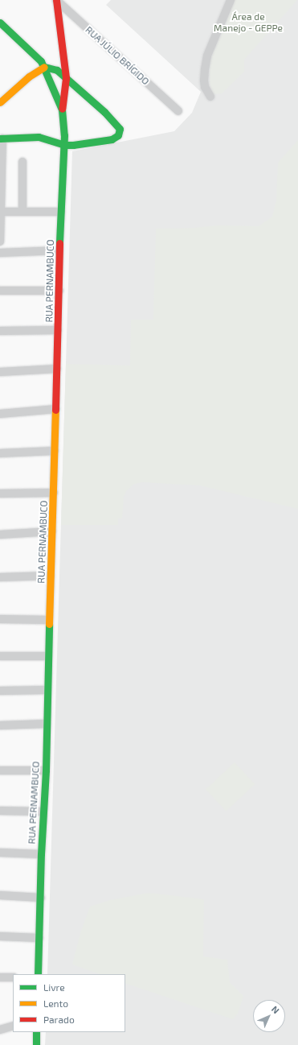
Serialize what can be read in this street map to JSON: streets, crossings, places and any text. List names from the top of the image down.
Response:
{
  "streets": {
    "street": ["RUA JÚLIO BRÍGIDO", "RUA PERNAMBUCO"]
  },
  "crossings": [
    ["RUA JÚLIO BRÍGIDO", "RUA PERNAMBUCO"]
  ],
  "parks": ["Área de Manejo - GEPPe"],
  "legend": ["Livre", "Lento", "Parado"],
  "north": "top right"
}
